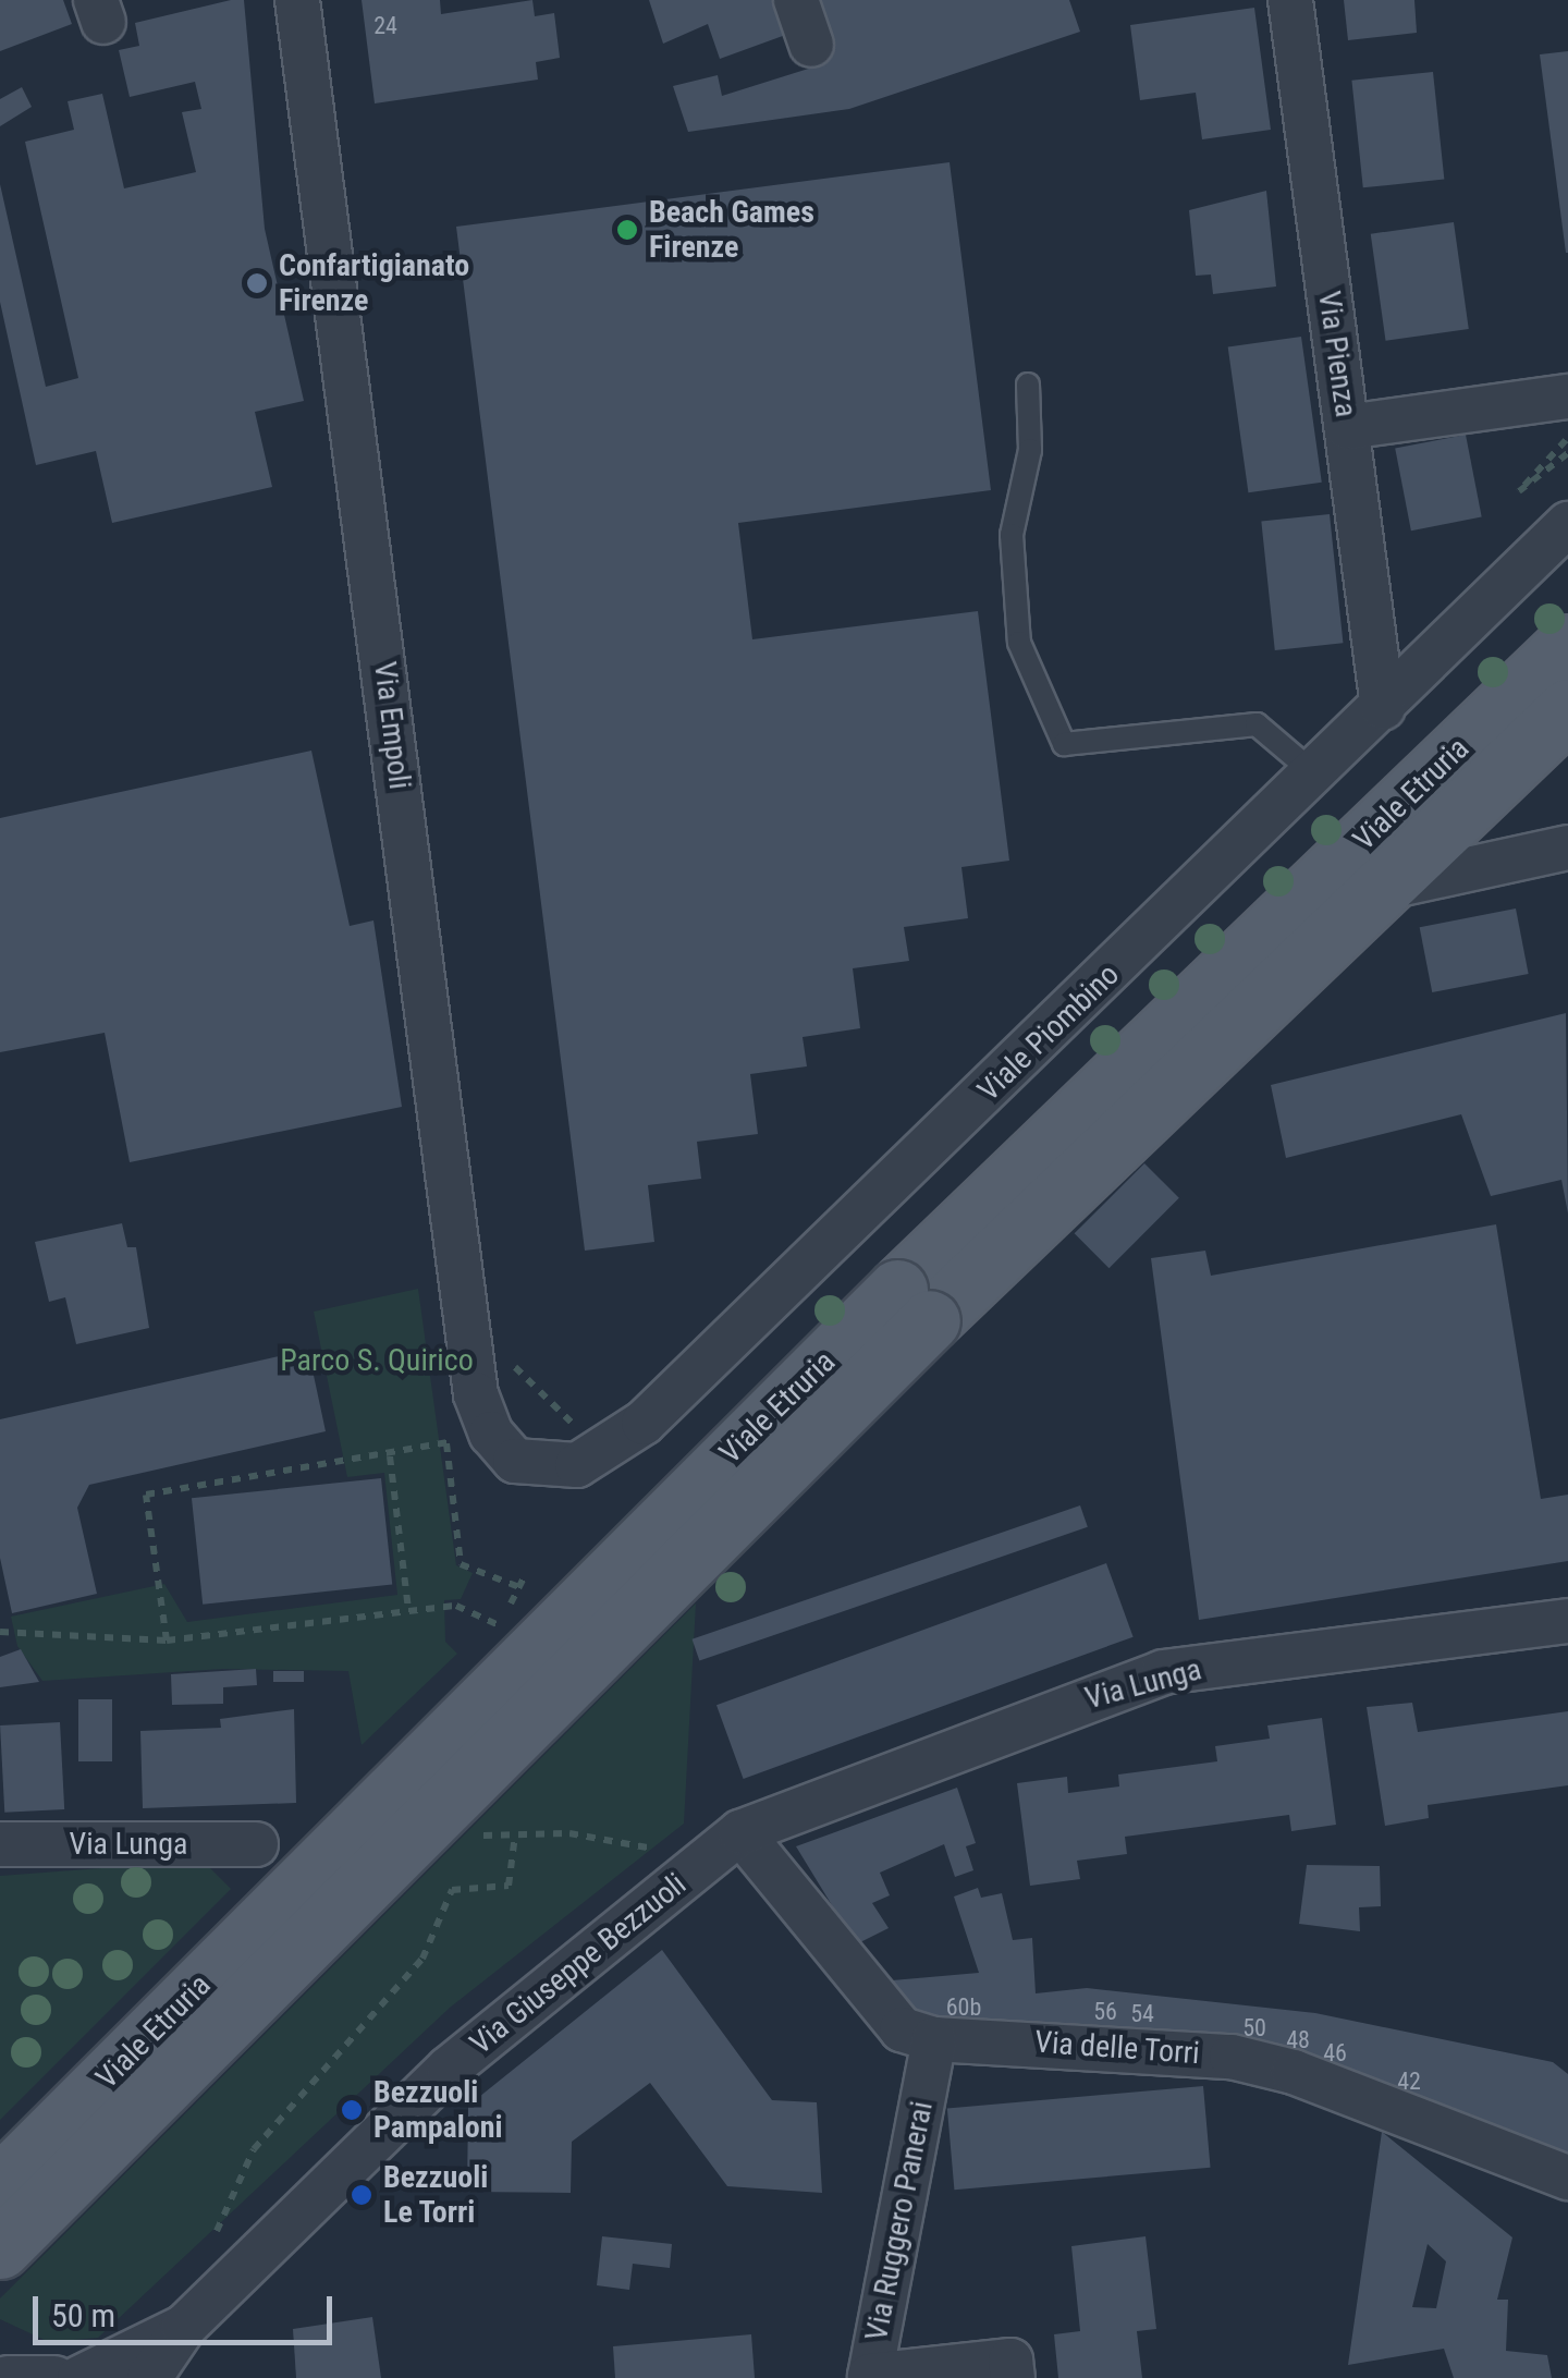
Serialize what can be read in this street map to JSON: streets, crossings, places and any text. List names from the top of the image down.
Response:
{
  "streets": {
    "main road": ["Viale Etruria"],
    "street": [
      "Via Pienza",
      "Via Empoli",
      "Viale Piombino",
      "Via Lunga",
      "Via Giuseppe Bezzuoli",
      "Via delle Torri",
      "Via Ruggero Panerai"
    ]
  },
  "crossings": [
    ["Via Pienza", "Viale Piombino"],
    ["Via Empoli", "Viale Piombino"],
    ["Via Lunga", "Via Giuseppe Bezzuoli"],
    ["Via Lunga", "Via delle Torri"],
    ["Via Giuseppe Bezzuoli", "Via delle Torri"],
    ["Via delle Torri", "Via Ruggero Panerai"]
  ],
  "parks": ["Parco S. Quirico"],
  "places": [
    "Beach Games Firenze",
    "Confartigianato Firenze",
    "Bezzuoli Pampaloni",
    "Bezzuoli Le Torri"
  ],
  "house_numbers": [
    "24",
    "60b",
    "56",
    "54",
    "50",
    "48",
    "46",
    "42"
  ],
  "scale_bar": "50 m"
}
